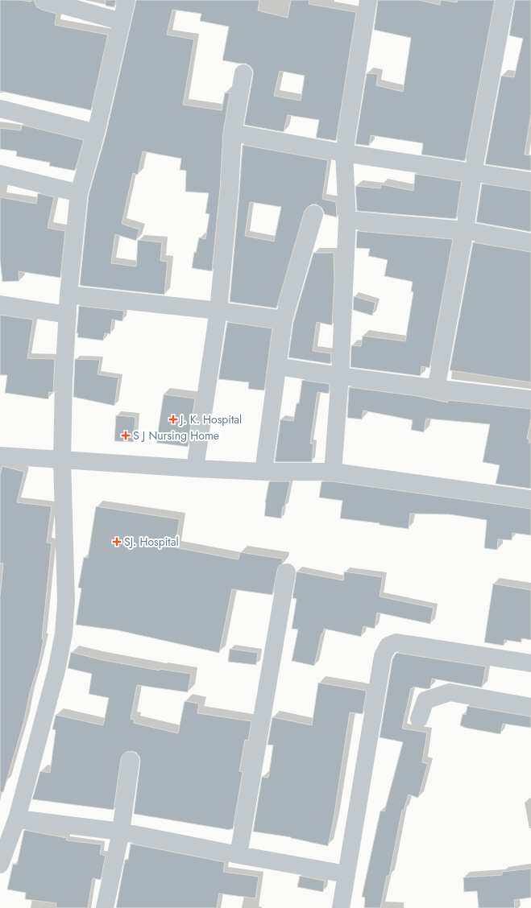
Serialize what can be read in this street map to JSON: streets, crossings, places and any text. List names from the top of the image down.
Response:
{
  "places": {
    "health": ["J. K. Hospital", "S J Nursing Home", "SJ. Hospital"]
  }
}
